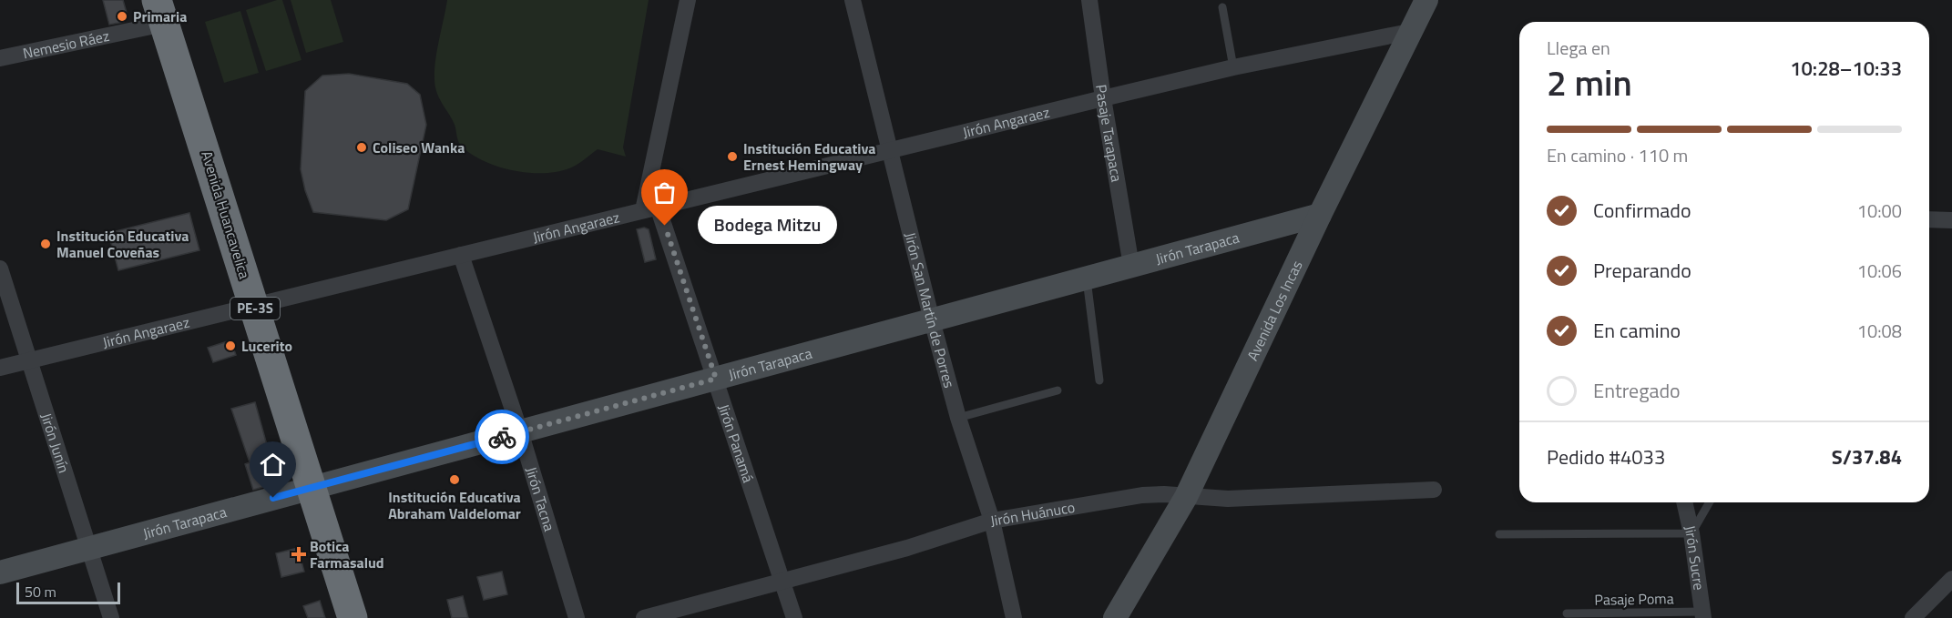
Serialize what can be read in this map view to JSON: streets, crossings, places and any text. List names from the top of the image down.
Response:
{
  "streets": {
    "highway": ["Avenida Huancavelica", "PE-3S"],
    "street": [
      "Nemesio Ráez",
      "Jirón Angaraez",
      "Pasaje Tarapaca",
      "Jirón Tarapaca",
      "Jirón San Martín de Porres",
      "Avenida Los Incas",
      "Jirón Junín",
      "Jirón Panamá",
      "Jirón Tacna",
      "Jirón Huánuco",
      "Jirón Sucre"
    ],
    "lane": ["Pasaje Poma"]
  },
  "crossings": [
    ["Nemesio Ráez", "Avenida Huancavelica"],
    ["Jirón Angaraez", "Pasaje Tarapaca"],
    ["Jirón Angaraez", "Avenida Huancavelica"],
    ["Jirón Angaraez", "Jirón San Martín de Porres"],
    ["Jirón Angaraez", "Avenida Los Incas"],
    ["Jirón Angaraez", "Jirón Junín"],
    ["Jirón Angaraez", "Jirón Panamá"],
    ["Jirón Angaraez", "Jirón Tacna"],
    ["Pasaje Tarapaca", "Jirón Tarapaca"],
    ["Avenida Huancavelica", "Jirón Tarapaca"],
    ["Jirón Tarapaca", "Jirón San Martín de Porres"],
    ["Jirón Tarapaca", "Avenida Los Incas"],
    ["Jirón Tarapaca", "Jirón Junín"],
    ["Jirón Tarapaca", "Jirón Panamá"],
    ["Jirón Tarapaca", "Jirón Tacna"],
    ["Jirón San Martín de Porres", "Jirón Huánuco"],
    ["Avenida Los Incas", "Jirón Huánuco"],
    ["Jirón Panamá", "Jirón Huánuco"],
    ["Jirón Sucre", "Pasaje Poma"]
  ],
  "places": {
    "other": [
      "Primaria",
      "Coliseo Wanka",
      "Institución Educativa Ernest Hemingway",
      "Bodega Mitzu",
      "Institución Educativa Manuel Coveñas",
      "Lucerito",
      "Institución Educativa Abraham Valdelomar"
    ],
    "health": ["Botica Farmasalud"]
  },
  "scale_bar": "50 m",
  "page": {
    "heading": ["2 min", "Llega en", "10:28–10:33"],
    "panel": ["Pedido #4033", "S/37.84"],
    "bar": "En camino · 110 m",
    "list": [
      ["Confirmado", "10:00"],
      ["Preparando", "10:06"],
      ["En camino", "10:08"],
      "Entregado"
    ],
    "bubble": "Bodega Mitzu",
    "scale": "50 m"
  }
}
